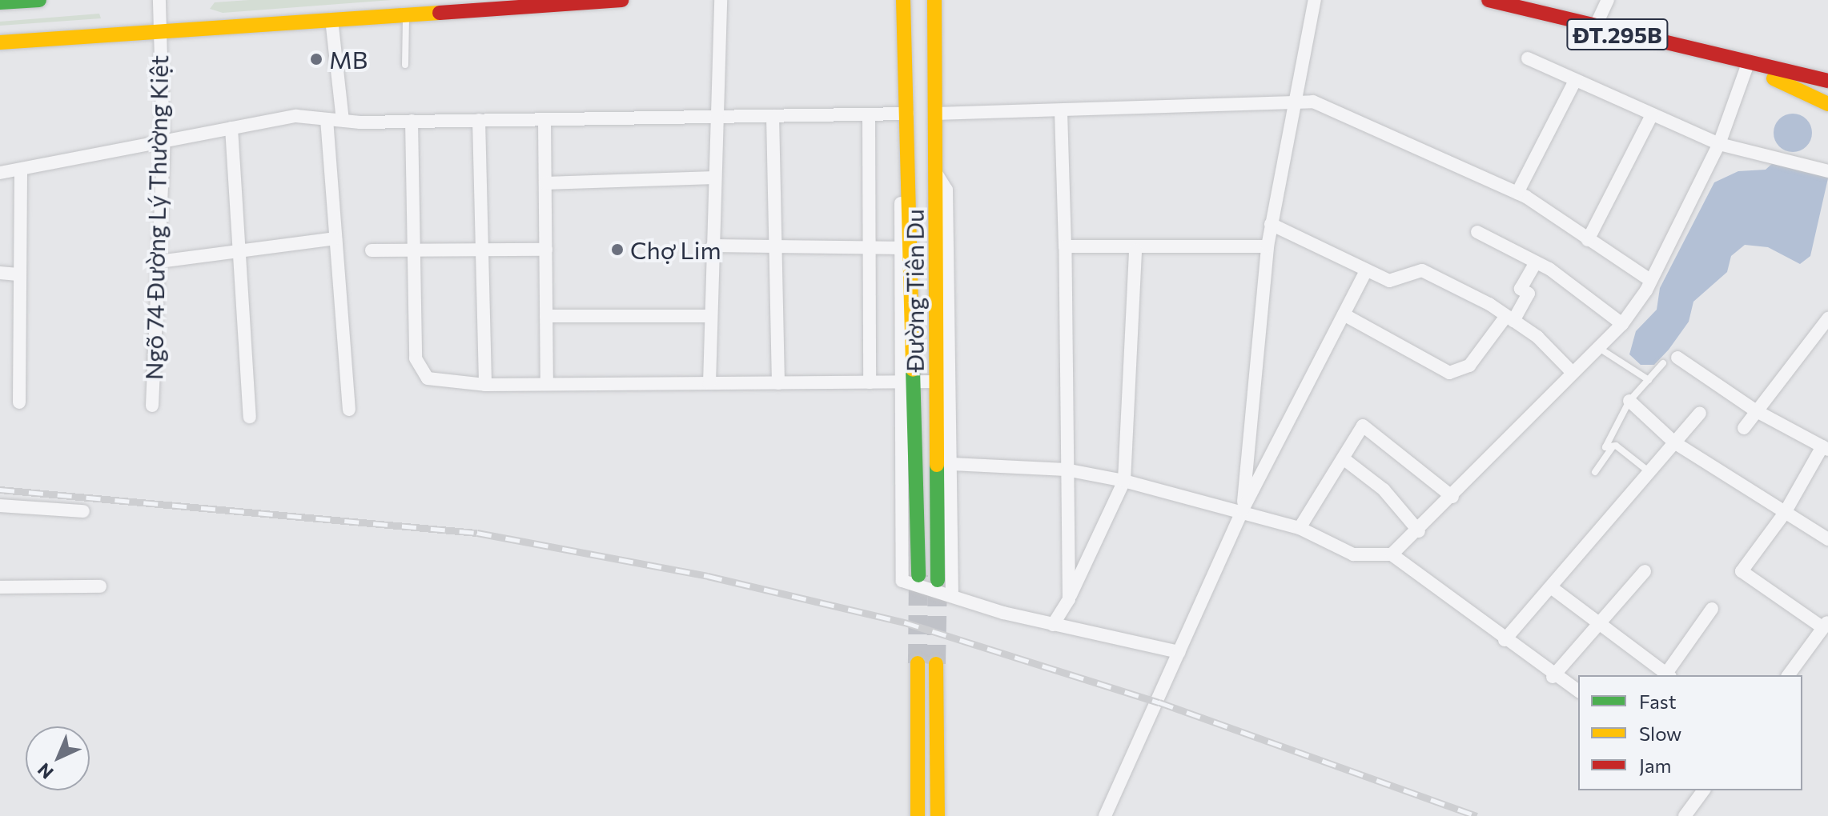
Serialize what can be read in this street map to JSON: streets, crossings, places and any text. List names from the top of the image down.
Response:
{
  "streets": {
    "main road": ["ĐT.295B", "Đường Tiên Du"],
    "street": ["Ngõ 74 Đường Lý Thường Kiệt"]
  },
  "places": ["MB", "Chợ Lim"],
  "legend": ["Fast", "Slow", "Jam"],
  "north": "bottom left"
}
